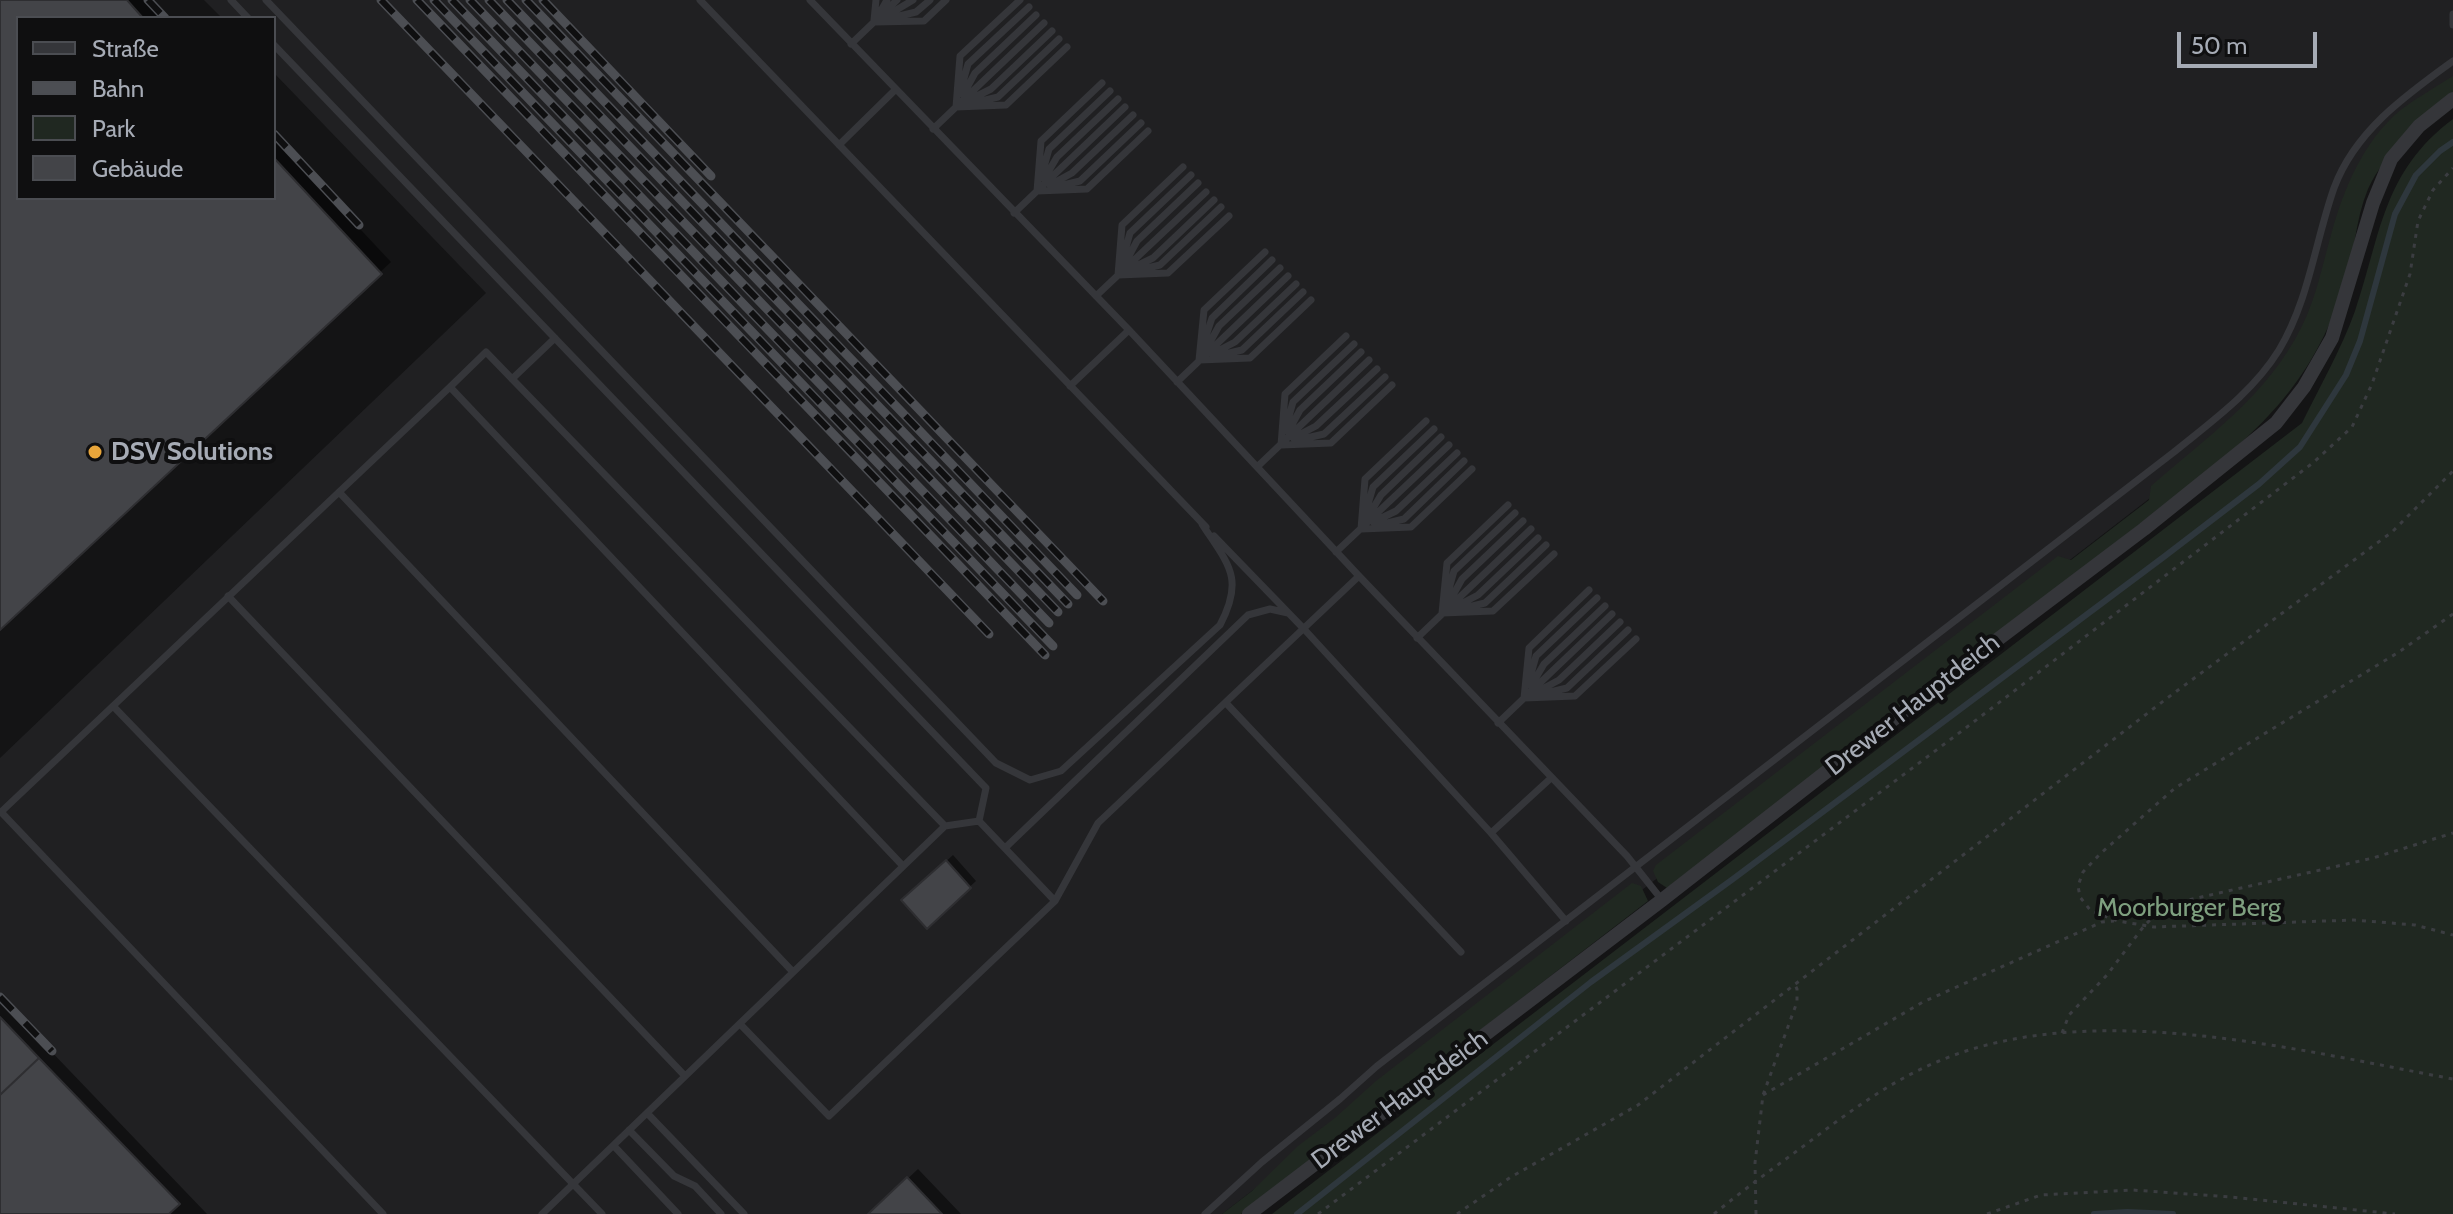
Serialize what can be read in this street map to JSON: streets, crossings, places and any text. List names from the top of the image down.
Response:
{
  "streets": {
    "street": ["Drewer Hauptdeich"]
  },
  "parks": ["Moorburger Berg"],
  "places": ["DSV Solutions"],
  "legend": [
    "Straße",
    "Bahn",
    "Park",
    "Gebäude"
  ],
  "scale_bar": "50 m"
}
